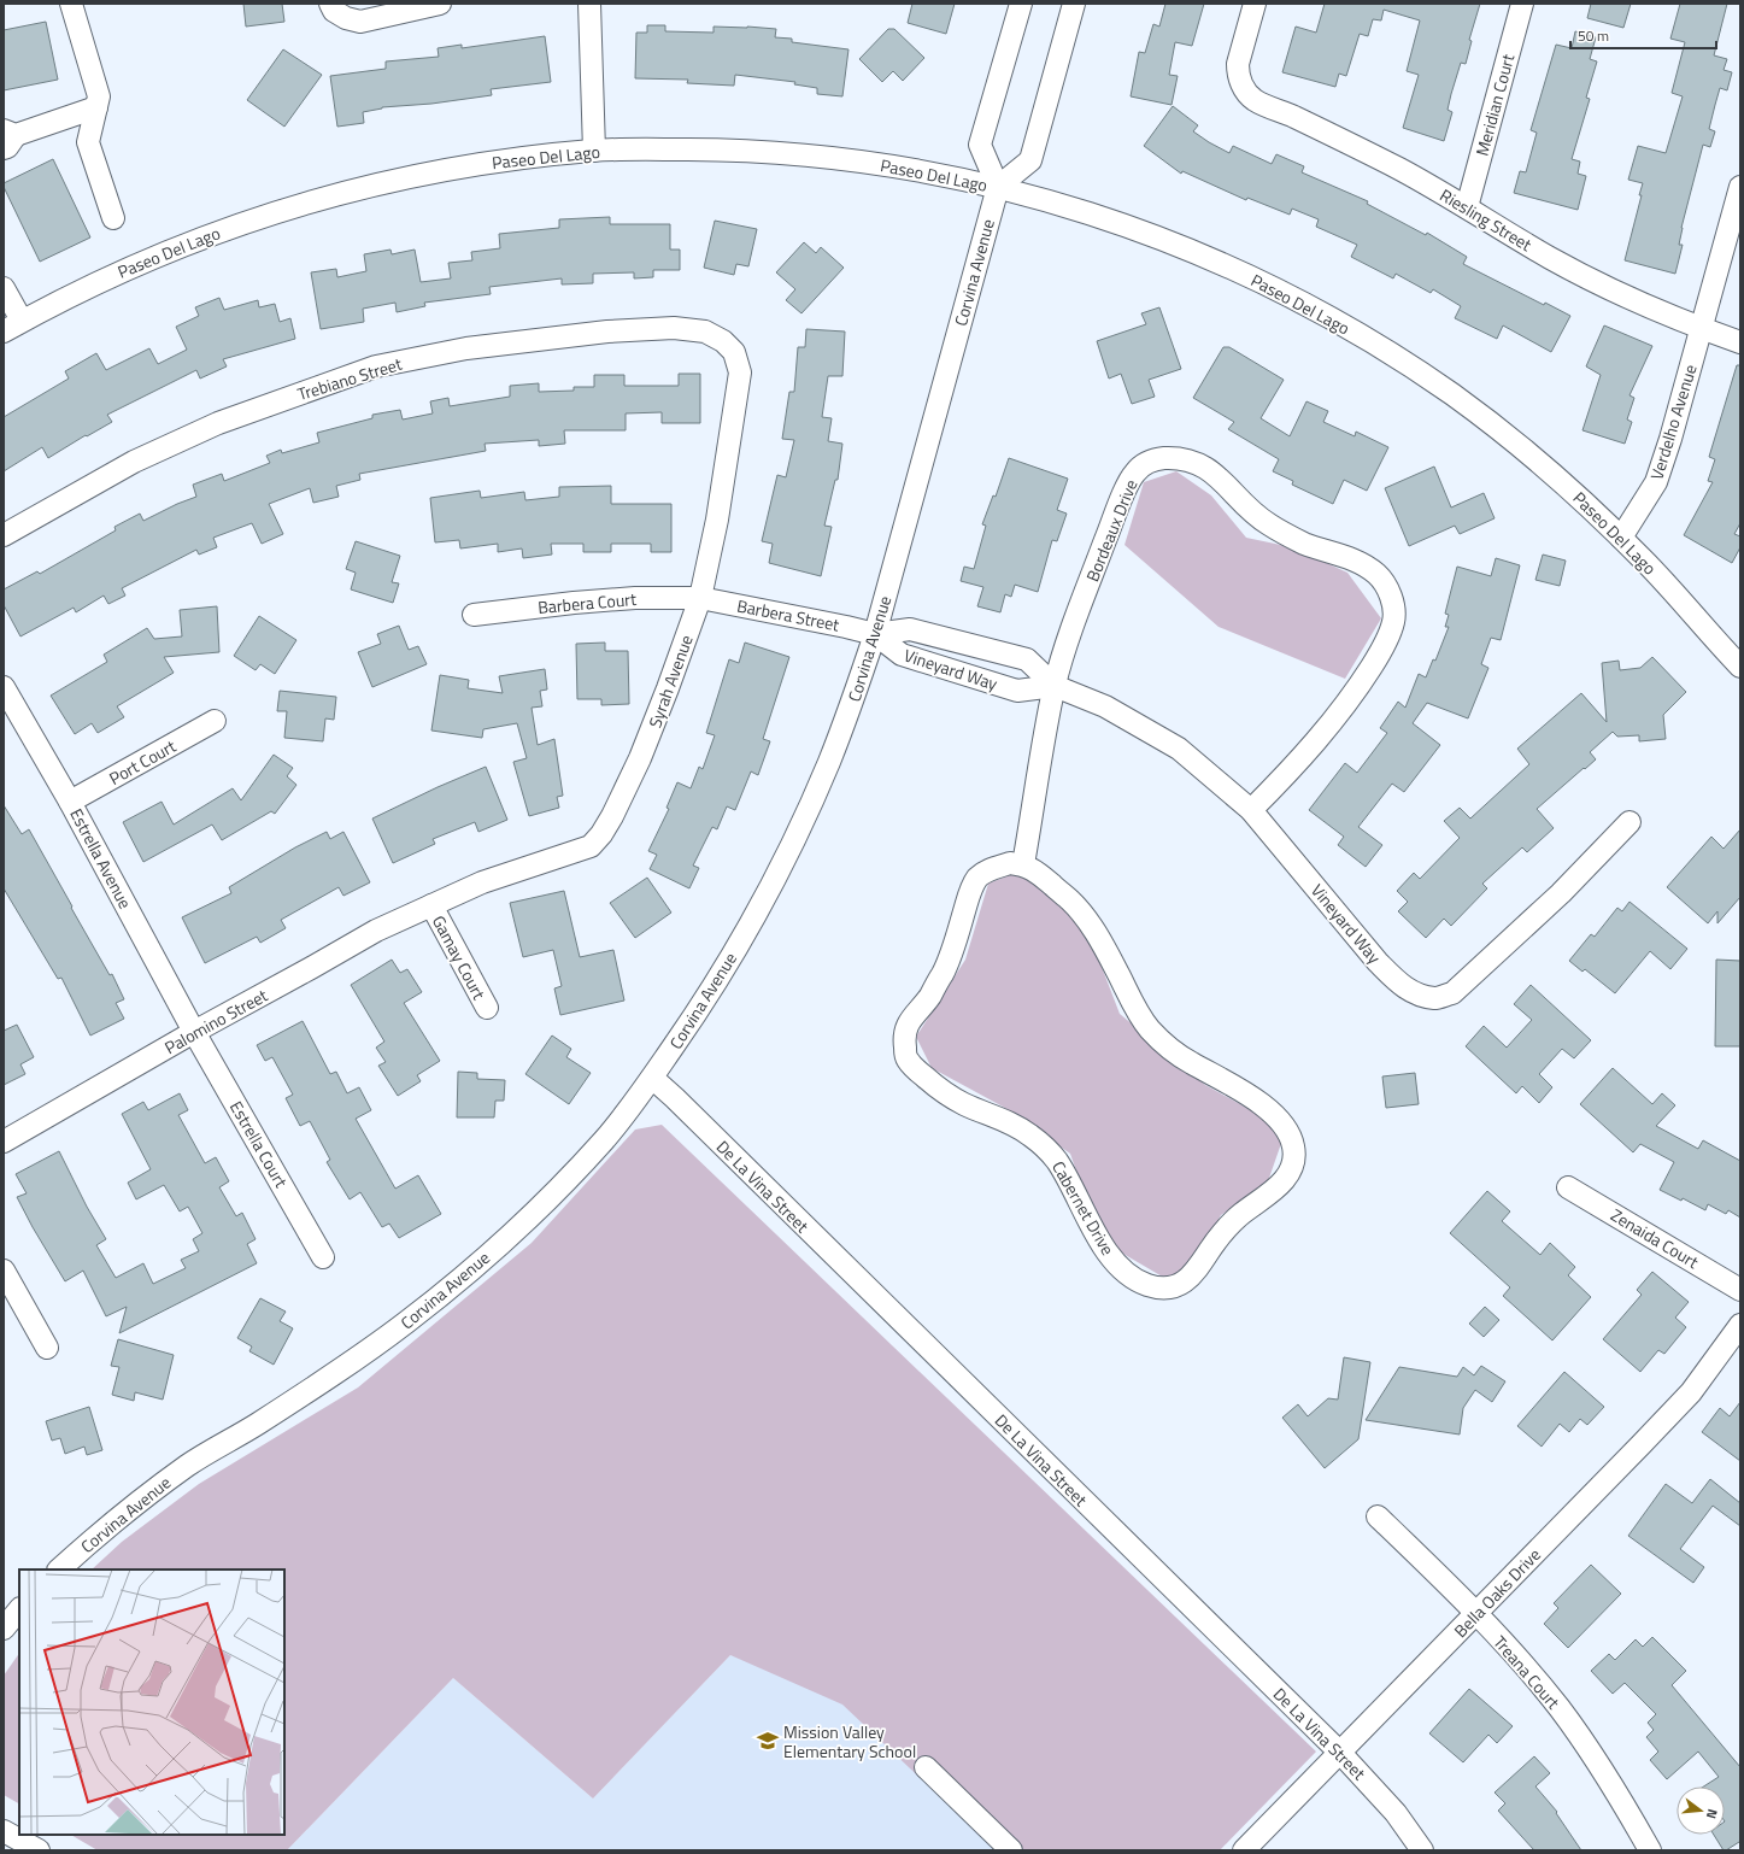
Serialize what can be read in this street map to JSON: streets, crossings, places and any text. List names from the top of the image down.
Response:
{
  "streets": {
    "street": [
      "Meridian Court",
      "Paseo Del Lago",
      "Riesling Street",
      "Corvina Avenue",
      "Trebiano Street",
      "Verdelho Avenue",
      "Bordeaux Drive",
      "Barbera Court",
      "Barbera Street",
      "Vineyard Way",
      "Syrah Avenue",
      "Port Court",
      "Estrella Avenue",
      "Gamay Court",
      "Palomino Street",
      "Estrella Court",
      "De La Vina Street",
      "Cabernet Drive",
      "Zenaida Court",
      "Bella Oaks Drive",
      "Treana Court"
    ]
  },
  "crossings": [
    ["Meridian Court", "Riesling Street"],
    ["Paseo Del Lago", "Corvina Avenue"],
    ["Paseo Del Lago", "Verdelho Avenue"],
    ["Riesling Street", "Verdelho Avenue"],
    ["Corvina Avenue", "Barbera Street"],
    ["Corvina Avenue", "Vineyard Way"],
    ["Corvina Avenue", "De La Vina Street"],
    ["Trebiano Street", "Syrah Avenue"],
    ["Bordeaux Drive", "Vineyard Way"],
    ["Bordeaux Drive", "Cabernet Drive"],
    ["Barbera Court", "Barbera Street"],
    ["Barbera Court", "Syrah Avenue"],
    ["Barbera Street", "Vineyard Way"],
    ["Barbera Street", "Syrah Avenue"],
    ["Syrah Avenue", "Gamay Court"],
    ["Syrah Avenue", "Palomino Street"],
    ["Port Court", "Estrella Avenue"],
    ["Estrella Avenue", "Palomino Street"],
    ["Estrella Avenue", "Estrella Court"],
    ["Gamay Court", "Palomino Street"],
    ["Palomino Street", "Estrella Court"],
    ["De La Vina Street", "Bella Oaks Drive"],
    ["Bella Oaks Drive", "Treana Court"]
  ],
  "places": {
    "school or university": ["Mission Valley Elementary School"]
  },
  "scale_bar": "50 m",
  "north": "right"
}
